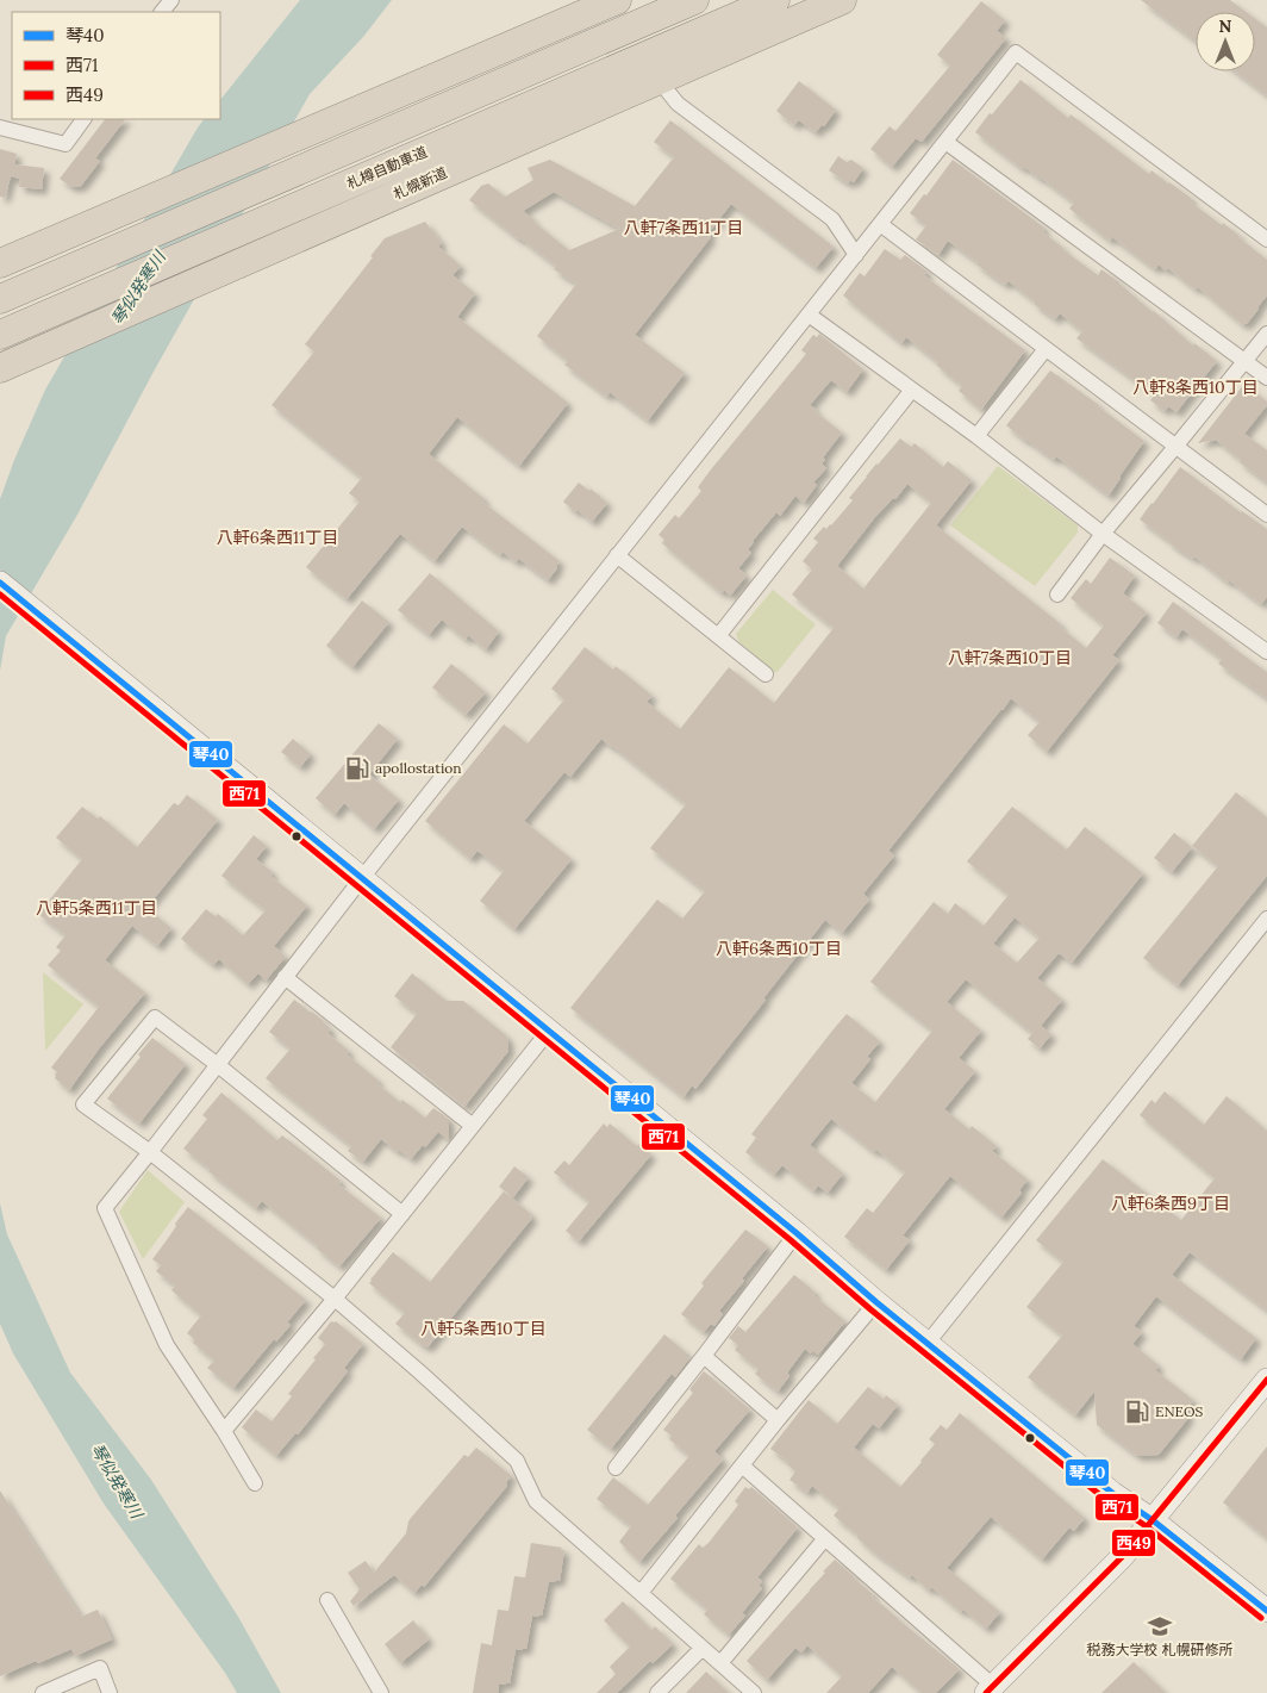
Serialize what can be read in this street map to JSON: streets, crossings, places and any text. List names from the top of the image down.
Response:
{
  "streets": {
    "highway": ["札樽自動車道", "札幌新道"]
  },
  "districts": [
    "八軒7条西11丁目",
    "八軒8条西10丁目",
    "八軒6条西11丁目",
    "八軒7条西10丁目",
    "八軒5条西11丁目",
    "八軒6条西10丁目",
    "八軒6条西9丁目",
    "八軒5条西10丁目"
  ],
  "water": ["琴似発寒川"],
  "places": {
    "fuel station": ["apollostation", "ENEOS"],
    "school or university": ["税務大学校 札幌研修所"]
  },
  "lines": ["transit line 琴40", "transit line 西71", "transit line 西49"],
  "legend": ["琴40", "西71", "西49"],
  "north": "top"
}
